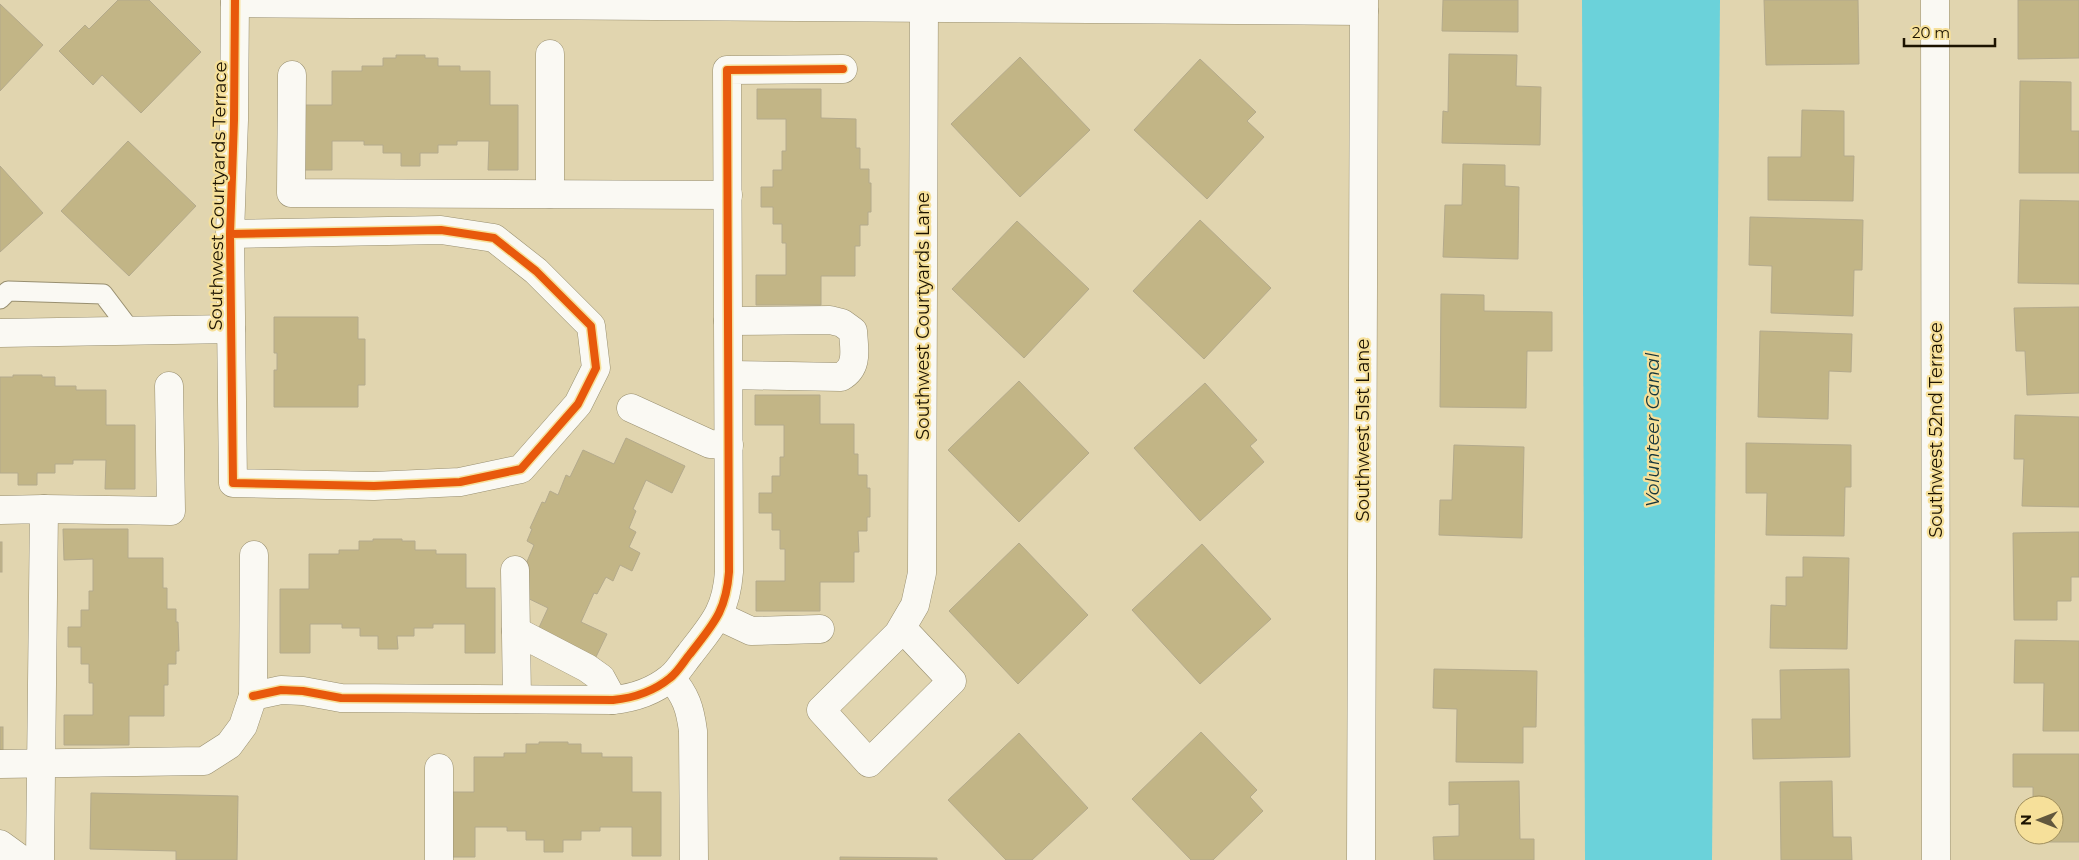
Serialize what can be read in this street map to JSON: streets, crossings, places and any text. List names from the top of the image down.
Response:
{
  "streets": {
    "street": [
      "Southwest Courtyards Terrace",
      "Southwest Courtyards Lane",
      "Southwest 51st Lane",
      "Southwest 52nd Terrace"
    ]
  },
  "water": ["Volunteer Canal"],
  "scale_bar": "20 m",
  "north": "left"
}
